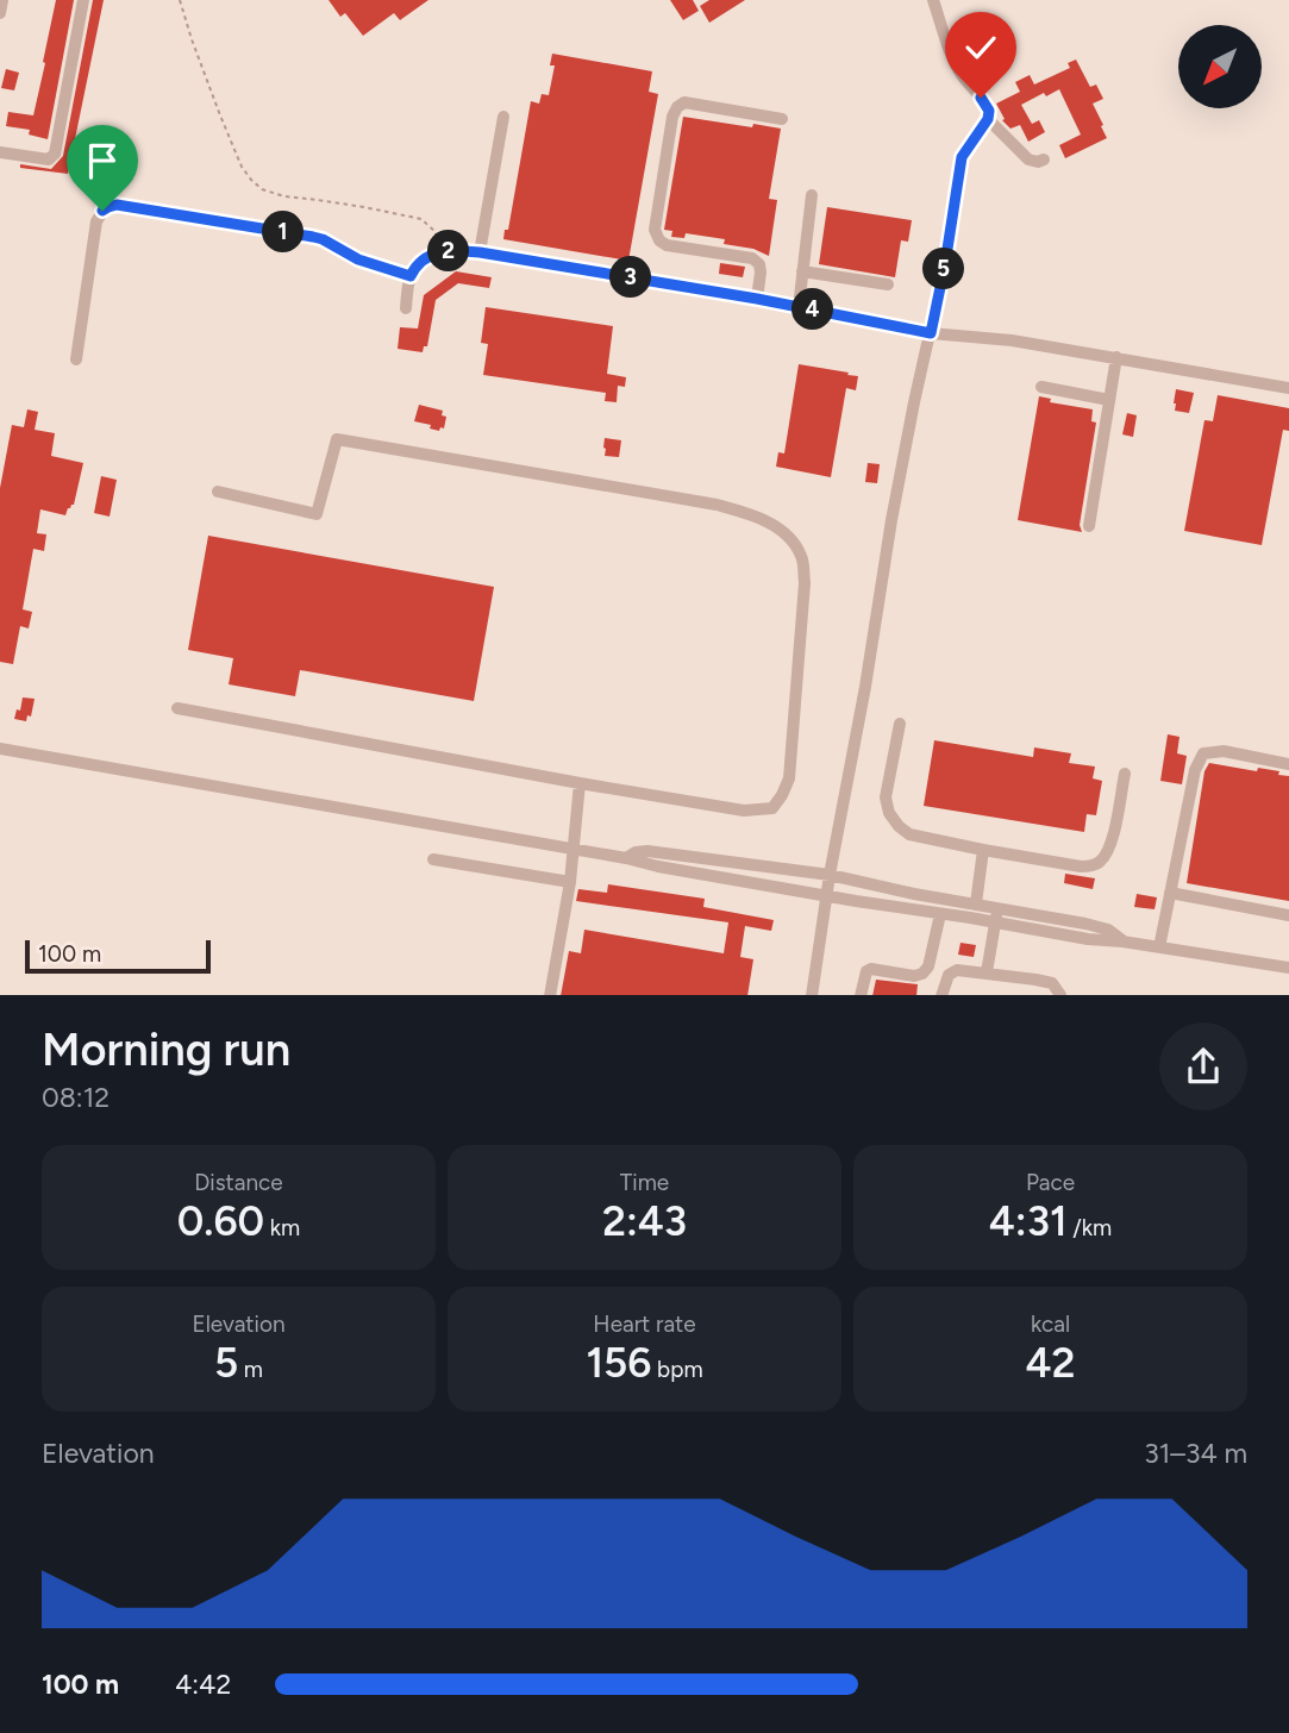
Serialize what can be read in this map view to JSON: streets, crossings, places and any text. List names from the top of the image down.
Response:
{
  "scale_bar": "100 m",
  "north": "bottom left",
  "page": {
    "pins": [
      "1",
      "2",
      "5",
      "3",
      "4"
    ],
    "scale": "100 m",
    "heading": ["Morning run", "08:12"],
    "stats": [
      ["Distance", "0.60 km"],
      ["Time", "2:43"],
      ["Pace", "4:31 /km"],
      ["Elevation", "5 m"],
      ["Heart rate", "156 bpm"],
      ["kcal", "42"]
    ],
    "chart": ["Elevation", "31–34 m"],
    "list": [
      {
        "name": "100 m",
        "note": "4:42"
      }
    ]
  }
}
